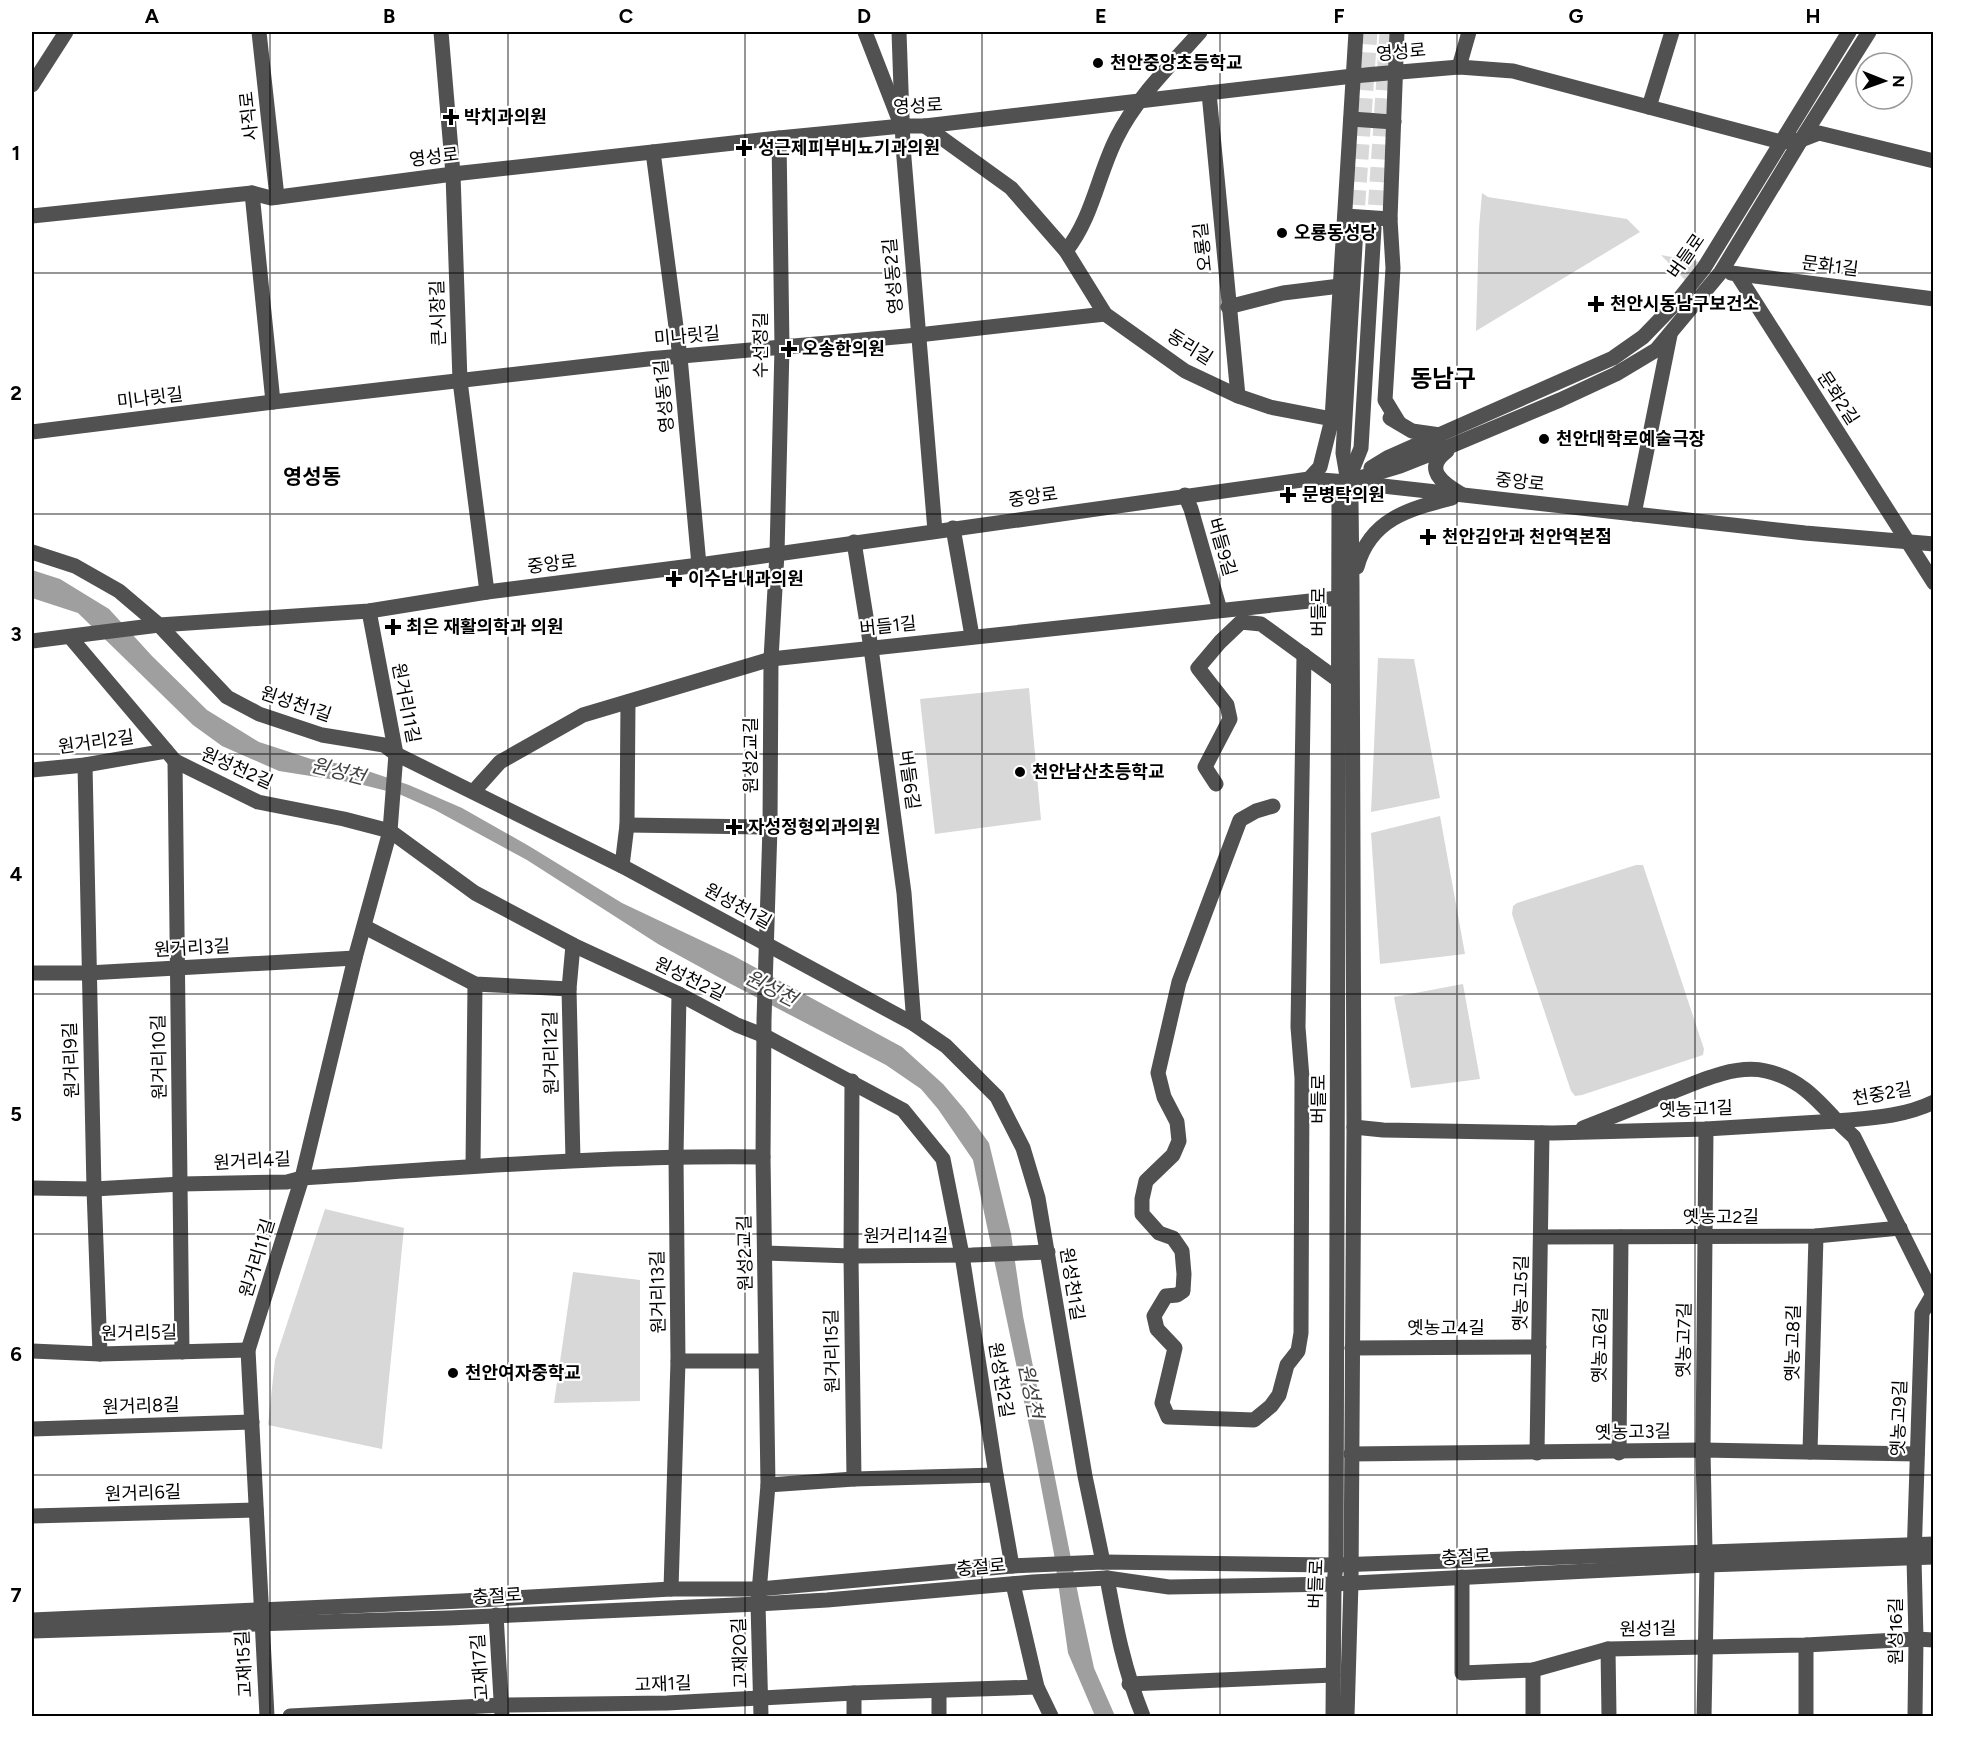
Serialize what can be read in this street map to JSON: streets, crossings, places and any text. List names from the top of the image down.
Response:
{
  "streets": {
    "street": [
      "영성로",
      "사직로",
      "오룡길",
      "버들로",
      "문화1길",
      "영성동2길",
      "큰시장길",
      "미나릿길",
      "수선정길",
      "동리길",
      "영성동1길",
      "문화2길",
      "중앙로",
      "버들9길",
      "버들1길",
      "원거리11길",
      "원성천1길",
      "원거리2길",
      "원성2교길",
      "원성천2길",
      "버들6길",
      "원거리3길",
      "원거리12길",
      "원거리10길",
      "원거리9길",
      "천중2길",
      "옛농고1길",
      "원거리4길",
      "옛농고2길",
      "원거리14길",
      "원거리13길",
      "옛농고5길",
      "옛농고4길",
      "원거리5길",
      "옛농고7길",
      "옛농고8길",
      "옛농고6길",
      "원거리15길",
      "원거리8길",
      "옛농고9길",
      "옛농고3길",
      "원거리6길",
      "충절로",
      "원성1길",
      "원성16길",
      "고재20길",
      "고재15길",
      "고재17길",
      "고재1길"
    ]
  },
  "crossings": [
    ["영성로", "사직로"],
    ["영성로", "오룡길"],
    ["영성로", "버들로"],
    ["영성로", "영성동2길"],
    ["영성로", "큰시장길"],
    ["영성로", "수선정길"],
    ["영성로", "동리길"],
    ["영성로", "영성동1길"],
    ["오룡길", "동리길"],
    ["버들로", "문화1길"],
    ["버들로", "중앙로"],
    ["버들로", "버들1길"],
    ["버들로", "옛농고1길"],
    ["버들로", "옛농고4길"],
    ["버들로", "옛농고3길"],
    ["버들로", "충절로"],
    ["문화1길", "문화2길"],
    ["영성동2길", "미나릿길"],
    ["영성동2길", "중앙로"],
    ["큰시장길", "미나릿길"],
    ["큰시장길", "중앙로"],
    ["미나릿길", "수선정길"],
    ["미나릿길", "동리길"],
    ["미나릿길", "영성동1길"],
    ["수선정길", "중앙로"],
    ["수선정길", "원성2교길"],
    ["영성동1길", "중앙로"],
    ["문화2길", "중앙로"],
    ["중앙로", "버들9길"],
    ["중앙로", "원거리11길"],
    ["중앙로", "원성천1길"],
    ["중앙로", "원성2교길"],
    ["중앙로", "원성천2길"],
    ["중앙로", "버들6길"],
    ["버들9길", "버들1길"],
    ["버들1길", "원성천1길"],
    ["버들1길", "원성2교길"],
    ["버들1길", "버들6길"],
    ["원거리11길", "원성천1길"],
    ["원거리11길", "원성천2길"],
    ["원거리11길", "원거리3길"],
    ["원거리11길", "원거리4길"],
    ["원거리11길", "원거리5길"],
    ["원거리11길", "원거리8길"],
    ["원거리11길", "원거리6길"],
    ["원거리11길", "충절로"],
    ["원거리11길", "고재15길"],
    ["원성천1길", "원성2교길"],
    ["원성천1길", "버들6길"],
    ["원성천1길", "원거리14길"],
    ["원성천1길", "충절로"],
    ["원거리2길", "원성천2길"],
    ["원거리2길", "원거리10길"],
    ["원거리2길", "원거리9길"],
    ["원성2교길", "원성천2길"],
    ["원성2교길", "원거리4길"],
    ["원성2교길", "원거리14길"],
    ["원성2교길", "충절로"],
    ["원성2교길", "고재20길"],
    ["원성천2길", "원거리12길"],
    ["원성천2길", "원거리10길"],
    ["원성천2길", "원거리14길"],
    ["원성천2길", "원거리13길"],
    ["원성천2길", "원거리15길"],
    ["원성천2길", "충절로"],
    ["원거리3길", "원거리10길"],
    ["원거리3길", "원거리9길"],
    ["원거리12길", "원거리4길"],
    ["원거리10길", "원거리4길"],
    ["원거리10길", "원거리5길"],
    ["원거리9길", "원거리4길"],
    ["원거리9길", "원거리5길"],
    ["천중2길", "옛농고1길"],
    ["옛농고1길", "옛농고5길"],
    ["옛농고1길", "옛농고7길"],
    ["원거리4길", "원거리13길"],
    ["옛농고2길", "옛농고5길"],
    ["옛농고2길", "옛농고7길"],
    ["옛농고2길", "옛농고8길"],
    ["옛농고2길", "옛농고6길"],
    ["원거리14길", "원거리15길"],
    ["원거리13길", "충절로"],
    ["옛농고5길", "옛농고4길"],
    ["옛농고5길", "옛농고3길"],
    ["옛농고7길", "옛농고3길"],
    ["옛농고7길", "충절로"],
    ["옛농고7길", "원성1길"],
    ["옛농고8길", "옛농고3길"],
    ["옛농고6길", "옛농고3길"],
    ["옛농고9길", "옛농고3길"],
    ["옛농고9길", "충절로"],
    ["옛농고9길", "원성16길"],
    ["충절로", "원성1길"],
    ["충절로", "원성16길"],
    ["충절로", "고재20길"],
    ["충절로", "고재15길"],
    ["충절로", "고재17길"],
    ["원성1길", "원성16길"],
    ["고재20길", "고재1길"],
    ["고재17길", "고재1길"]
  ],
  "districts": ["동남구", "영성동"],
  "water": ["원성천"],
  "places": {
    "other": [
      "천안중앙초등학교",
      "오룡동성당",
      "천안대학로예술극장",
      "천안남산초등학교",
      "천안여자중학교"
    ],
    "health": [
      "박치과의원",
      "성근제피부비뇨기과의원",
      "천안시동남구보건소",
      "오송한의원",
      "문병탁의원",
      "천안김안과 천안역본점",
      "이수남내과의원",
      "최은 재활의학과 의원",
      "자성정형외과의원"
    ]
  },
  "north": "right",
  "grid": {
    "columns": [
      "A",
      "B",
      "C",
      "D",
      "E",
      "F",
      "G",
      "H"
    ],
    "rows": [
      "1",
      "2",
      "3",
      "4",
      "5",
      "6",
      "7"
    ]
  }
}
